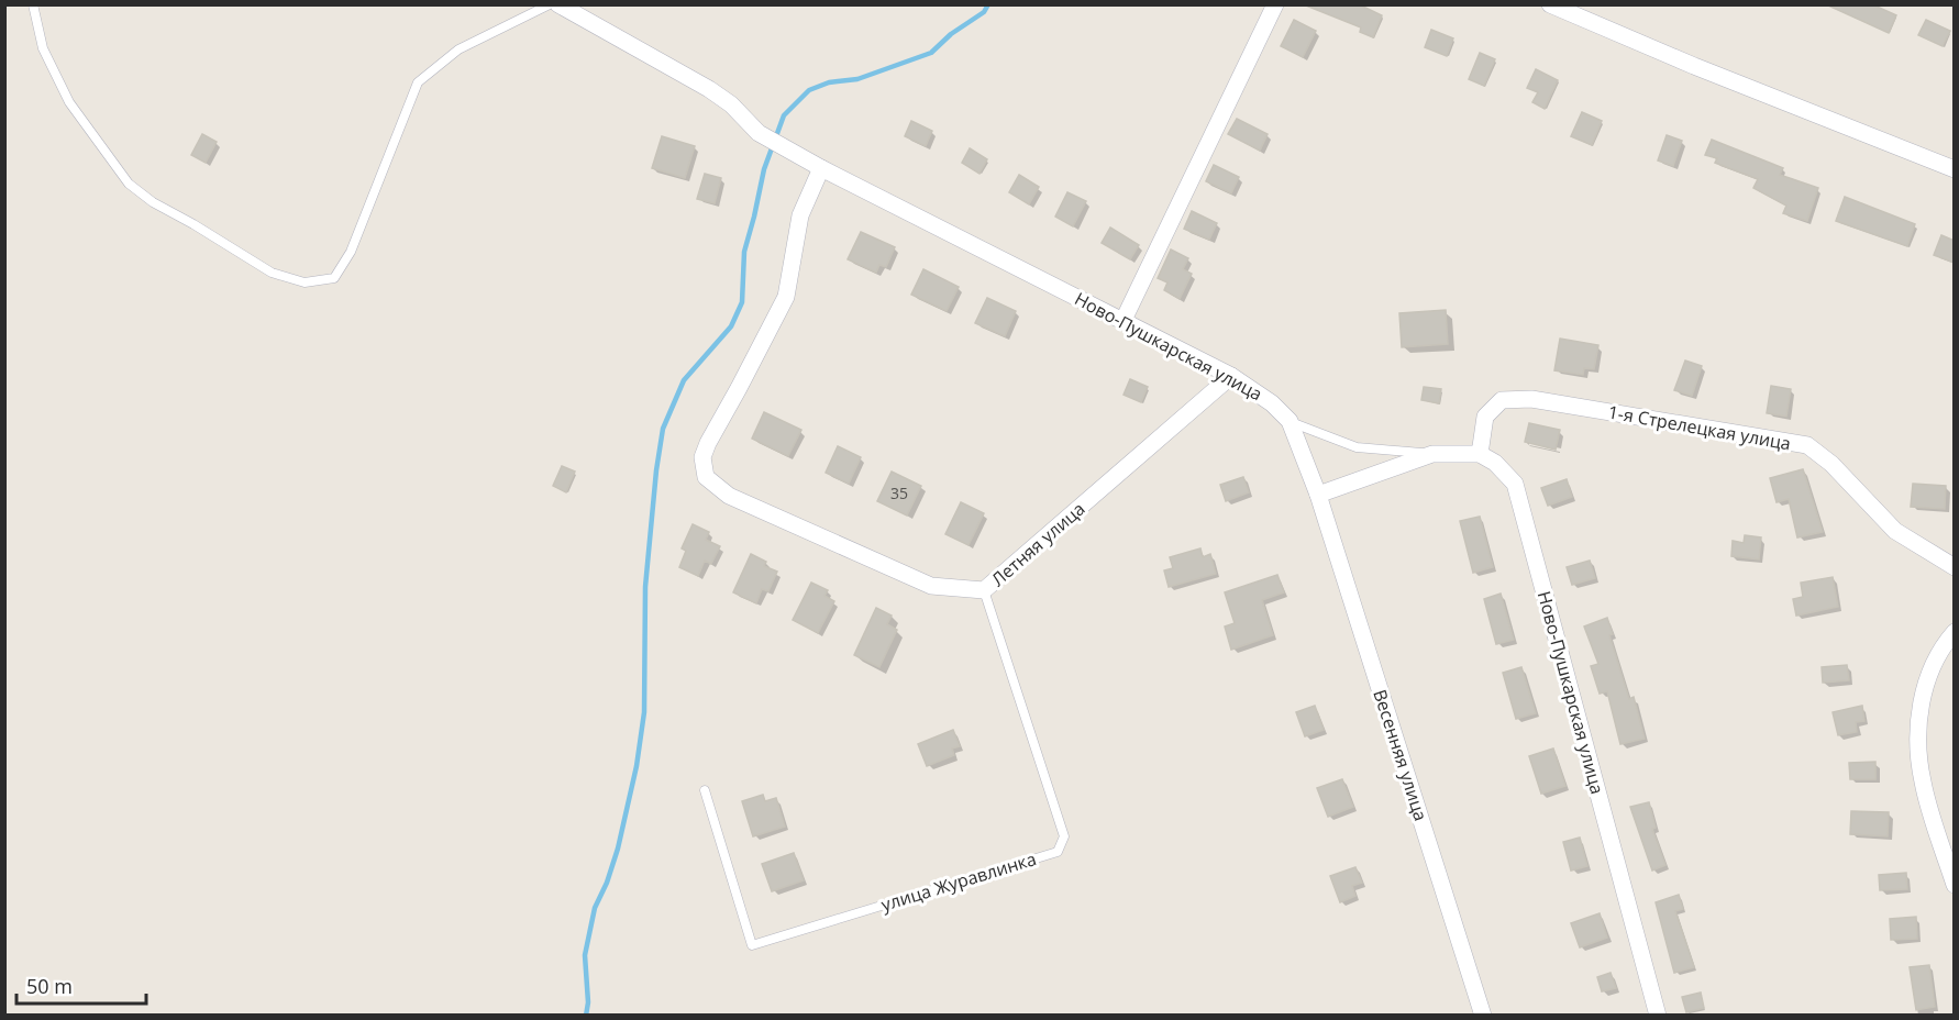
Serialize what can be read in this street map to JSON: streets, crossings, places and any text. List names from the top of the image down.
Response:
{
  "streets": {
    "street": [
      "Ново-Пушкарская улица",
      "1-я Стрелецкая улица",
      "Летняя улица",
      "Весенняя улица"
    ],
    "lane": ["улица Журавлинка"]
  },
  "crossings": [
    ["Ново-Пушкарская улица", "1-я Стрелецкая улица"],
    ["Ново-Пушкарская улица", "Летняя улица"],
    ["Ново-Пушкарская улица", "Весенняя улица"],
    ["Летняя улица", "улица Журавлинка"]
  ],
  "house_numbers": ["35"],
  "scale_bar": "50 m"
}
